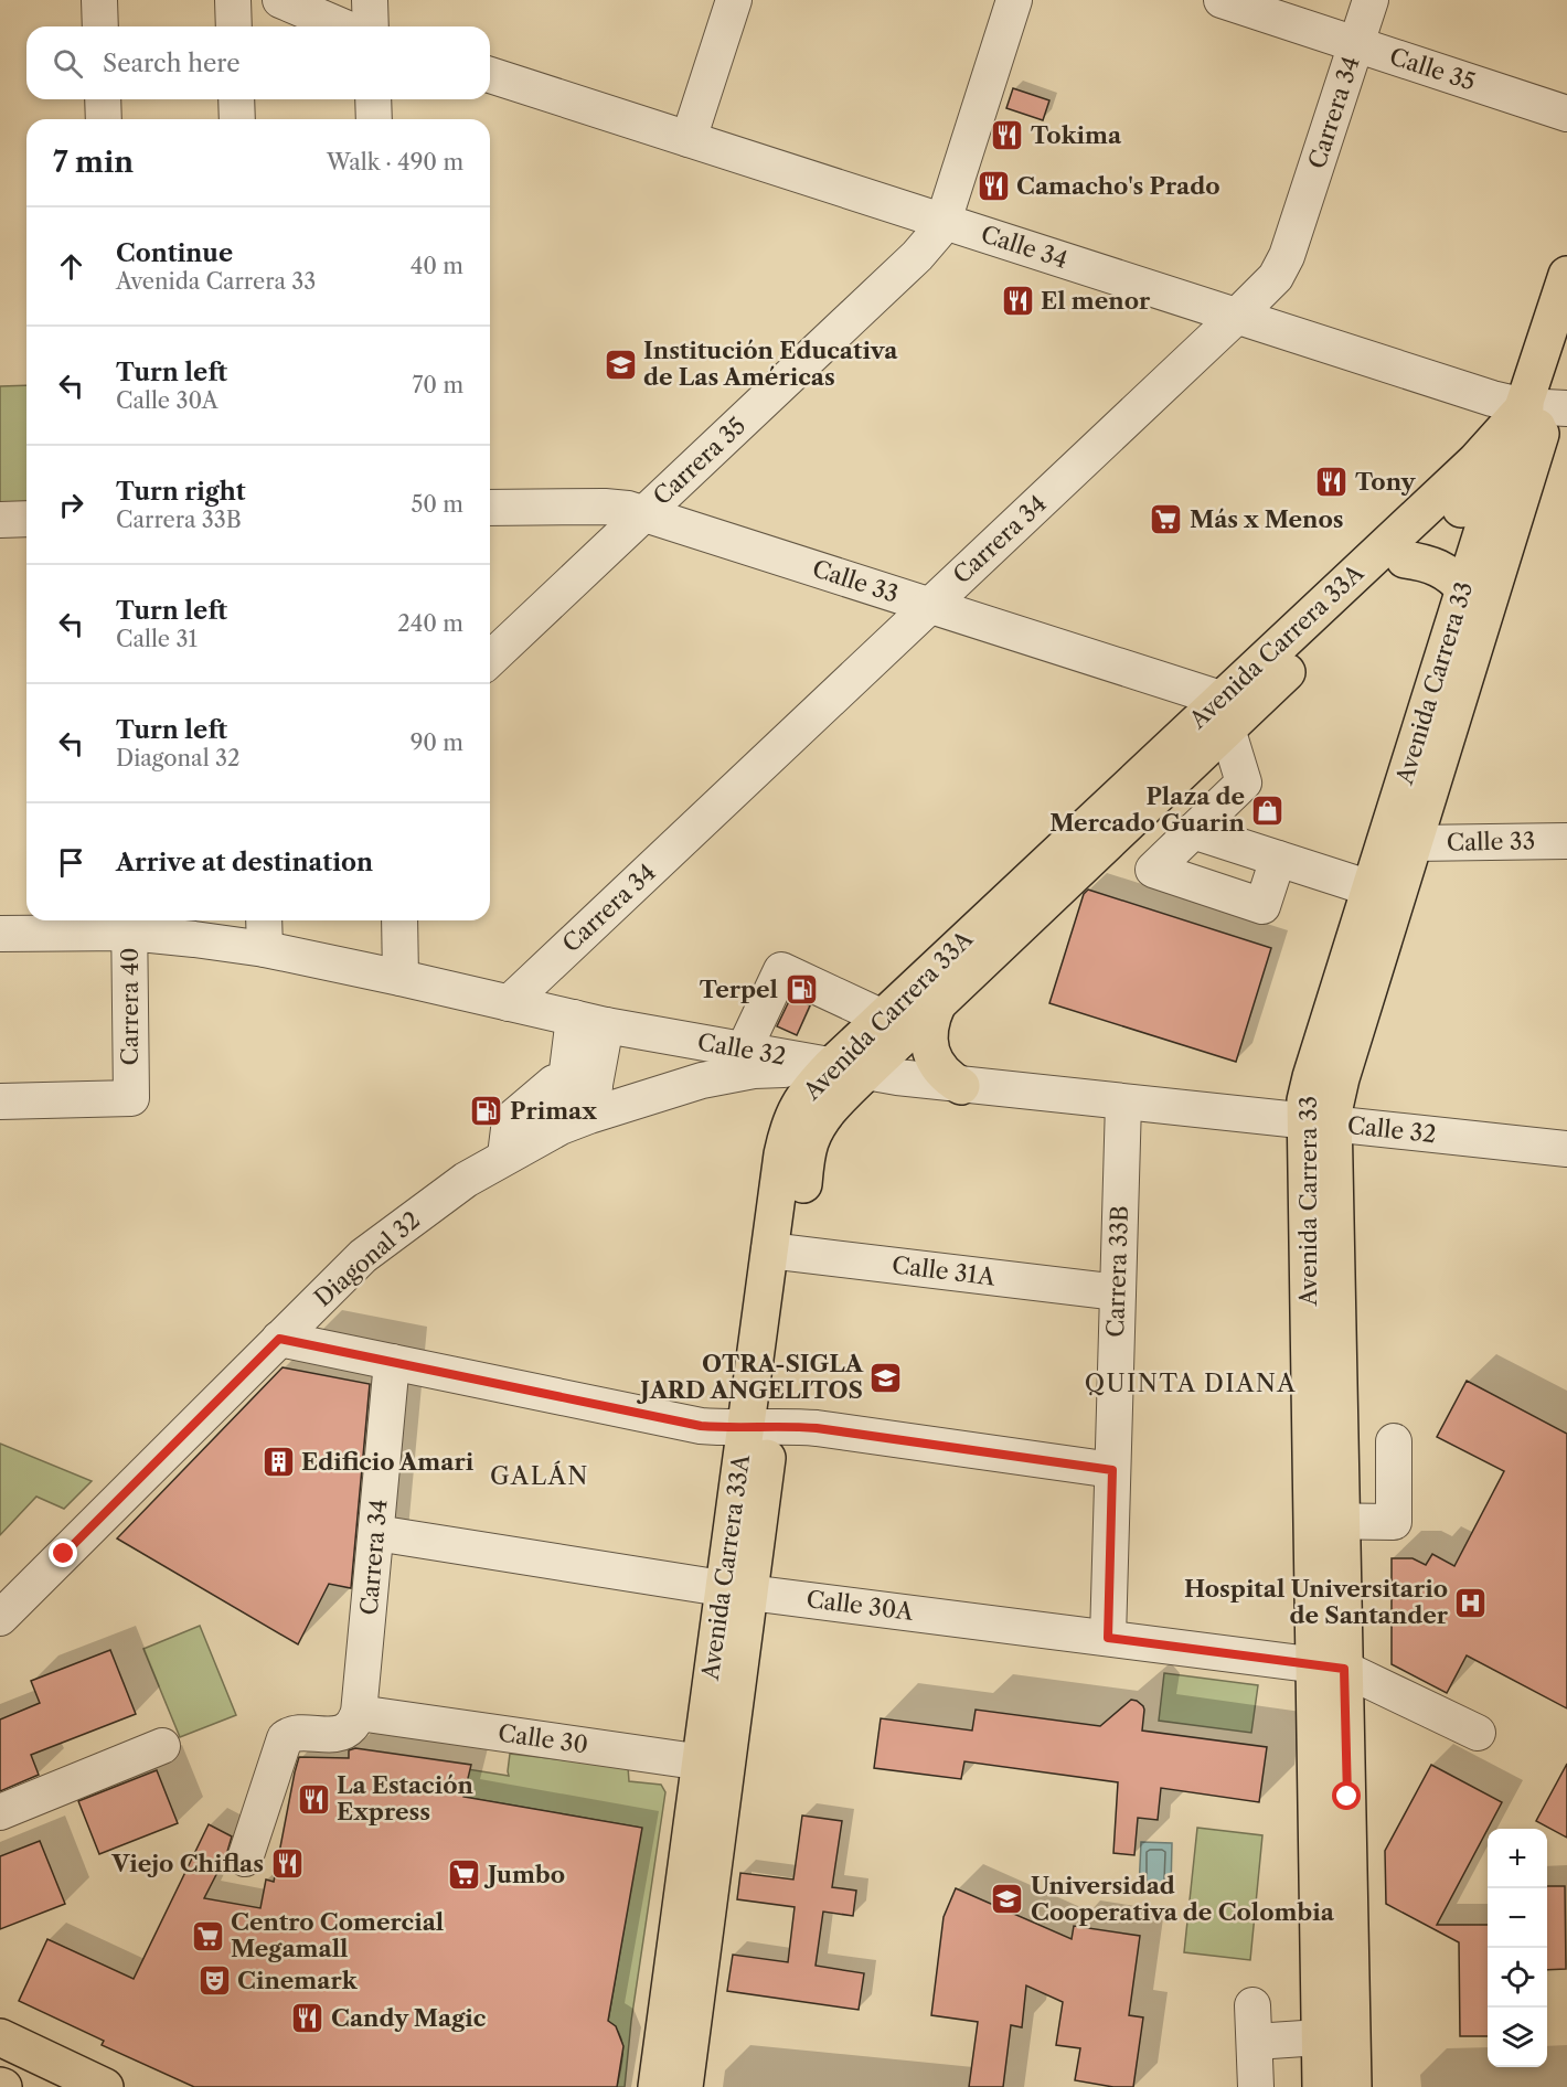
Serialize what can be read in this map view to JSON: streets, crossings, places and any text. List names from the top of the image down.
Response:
{
  "streets": {
    "main road": ["Avenida Carrera 33A", "Avenida Carrera 33"],
    "street": [
      "Calle 35",
      "Carrera 34",
      "Calle 34",
      "Carrera 35",
      "Calle 33",
      "Carrera 40",
      "Calle 32",
      "Diagonal 32",
      "Calle 31A",
      "Carrera 33B",
      "Calle 30A",
      "Calle 30"
    ]
  },
  "crossings": [
    ["Calle 35", "Carrera 34"],
    ["Carrera 34", "Calle 34"],
    ["Carrera 34", "Calle 33"],
    ["Carrera 34", "Calle 32"],
    ["Carrera 34", "Calle 30A"],
    ["Carrera 34", "Calle 30"],
    ["Calle 34", "Carrera 35"],
    ["Calle 34", "Avenida Carrera 33A"],
    ["Calle 34", "Avenida Carrera 33"],
    ["Carrera 35", "Calle 33"],
    ["Calle 33", "Avenida Carrera 33A"],
    ["Calle 33", "Avenida Carrera 33"],
    ["Avenida Carrera 33A", "Avenida Carrera 33"],
    ["Avenida Carrera 33A", "Calle 32"],
    ["Avenida Carrera 33A", "Diagonal 32"],
    ["Avenida Carrera 33A", "Calle 31A"],
    ["Avenida Carrera 33A", "Calle 30A"],
    ["Avenida Carrera 33A", "Calle 30"],
    ["Avenida Carrera 33", "Calle 32"],
    ["Avenida Carrera 33", "Calle 30A"],
    ["Carrera 40", "Calle 32"],
    ["Calle 32", "Diagonal 32"],
    ["Calle 32", "Carrera 33B"],
    ["Calle 31A", "Carrera 33B"],
    ["Carrera 33B", "Calle 30A"]
  ],
  "districts": ["QUINTA DIANA", "GALÁN"],
  "places": {
    "restaurant": [
      "Tokima",
      "Camacho's Prado",
      "El menor",
      "Tony",
      "La Estación Express",
      "Viejo Chiflas",
      "Candy Magic"
    ],
    "school or university": ["Institución Educativa de Las Américas", "OTRA-SIGLA JARD ANGELITOS", "Universidad Cooperativa de Colombia"],
    "supermarket": ["Más x Menos", "Jumbo", "Centro Comercial Megamall"],
    "shop": ["Plaza de Mercado Guarin"],
    "fuel station": ["Terpel", "Primax"],
    "building": ["Edificio Amari"],
    "hospital": ["Hospital Universitario de Santander"],
    "theatre": ["Cinemark"]
  },
  "page": {
    "search": "Search here",
    "heading": ["7 min", "Walk · 490 m"],
    "list": [
      ["Continue", "Avenida Carrera 33", "40 m"],
      ["Turn left", "Calle 30A", "70 m"],
      ["Turn right", "Carrera 33B", "50 m"],
      ["Turn left", "Calle 31", "240 m"],
      ["Turn left", "Diagonal 32", "90 m"],
      "Arrive at destination"
    ],
    "map_buttons": ["+", "−"]
  }
}
